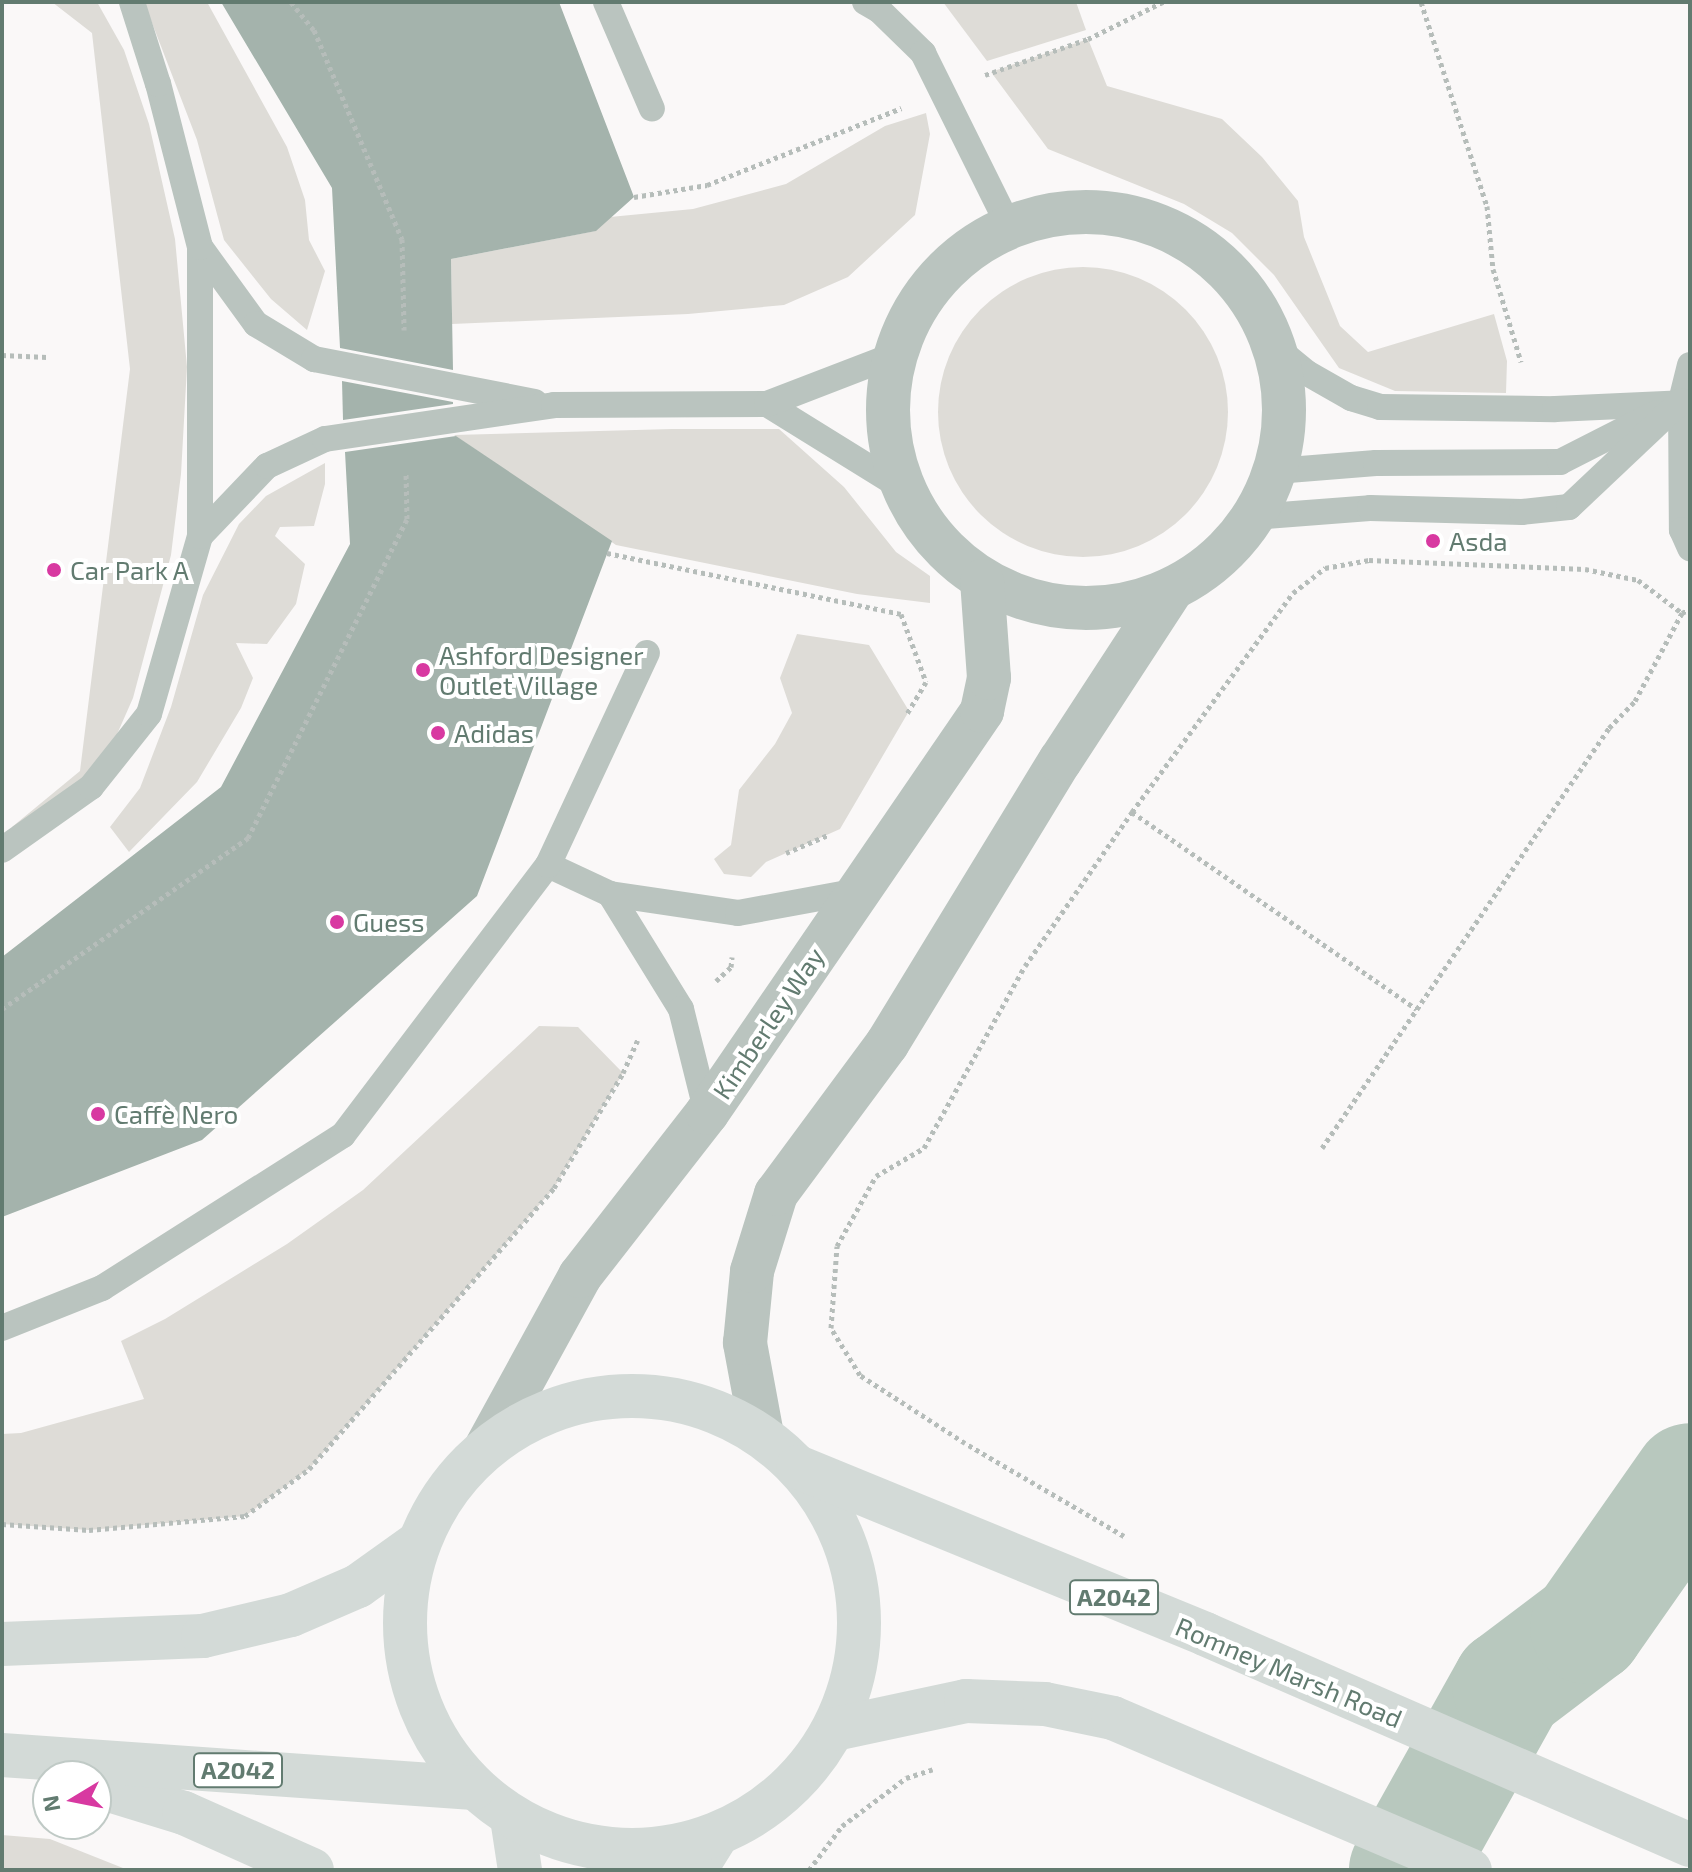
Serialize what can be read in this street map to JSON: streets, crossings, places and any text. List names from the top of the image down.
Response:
{
  "streets": {
    "main road": ["A2042", "Romney Marsh Road"],
    "street": ["Kimberley Way"]
  },
  "places": [
    "Asda",
    "Car Park A",
    "Ashford Designer Outlet Village",
    "Adidas",
    "Guess",
    "Caffè Nero"
  ],
  "north": "left"
}
